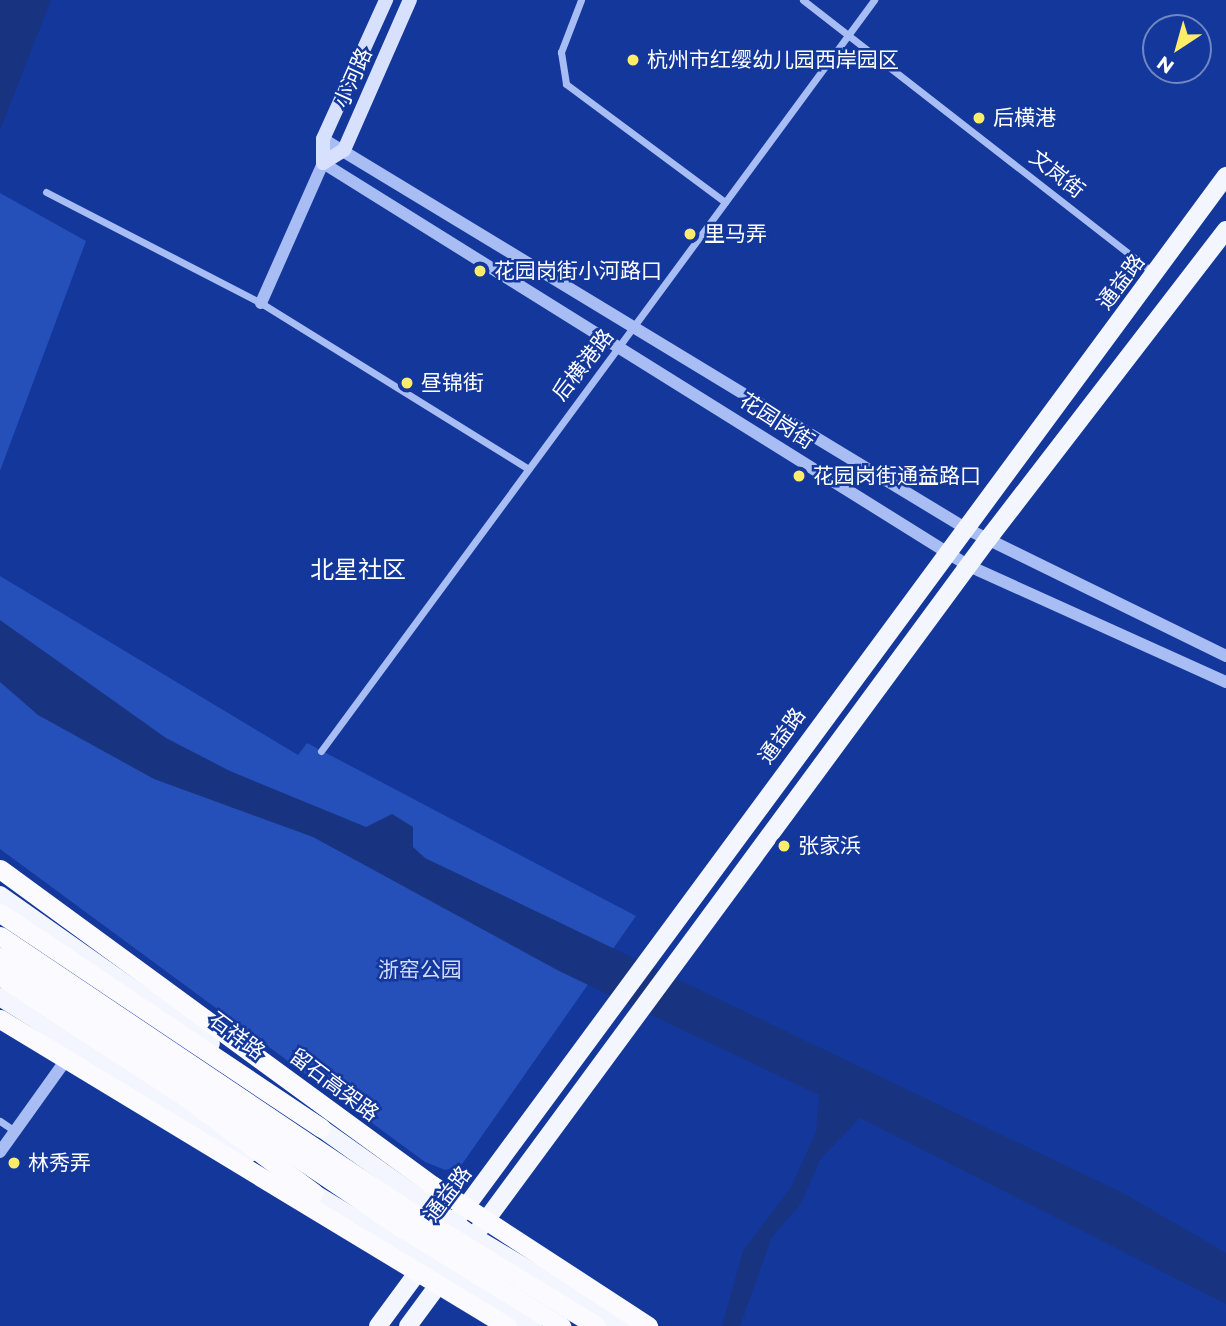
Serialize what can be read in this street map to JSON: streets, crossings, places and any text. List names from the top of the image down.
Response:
{
  "streets": {
    "highway": ["留石高架路"],
    "main road": ["小河路", "通益路", "石祥路"],
    "street": ["文岚街", "后横港路", "花园岗街"]
  },
  "crossings": [
    ["小河路", "花园岗街"],
    ["文岚街", "通益路"],
    ["文岚街", "后横港路"],
    ["通益路", "花园岗街"],
    ["通益路", "石祥路"],
    ["后横港路", "花园岗街"]
  ],
  "districts": ["北星社区"],
  "parks": ["浙窑公园"],
  "places": [
    "杭州市红缨幼儿园西岸园区",
    "后横港",
    "里马弄",
    "花园岗街小河路口",
    "昼锦街",
    "花园岗街通益路口",
    "张家浜",
    "林秀弄"
  ],
  "north": "bottom left"
}
